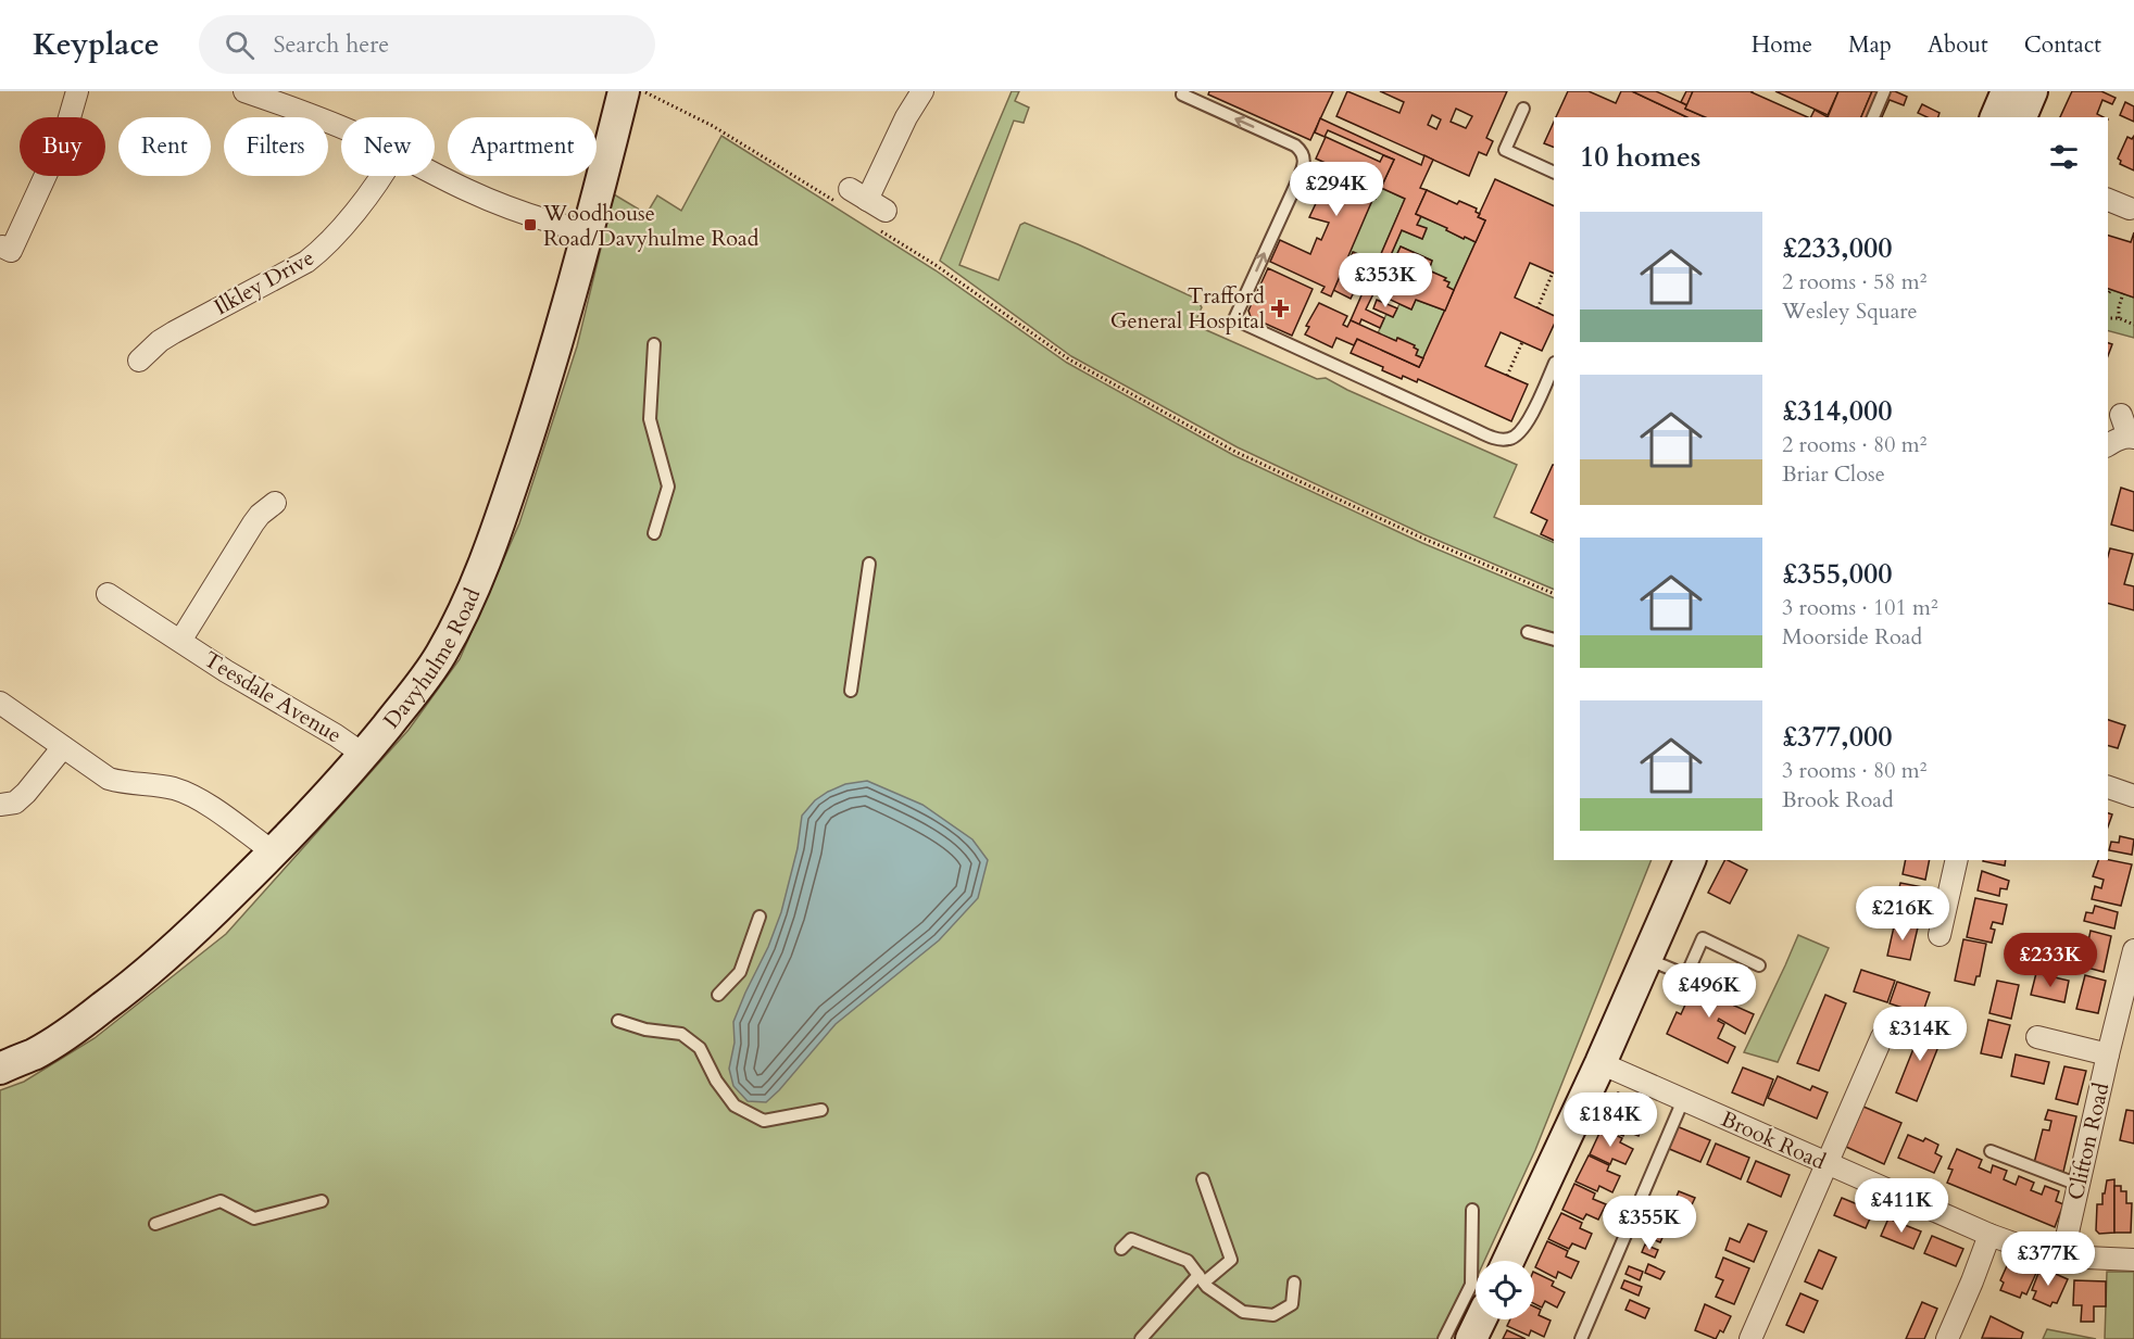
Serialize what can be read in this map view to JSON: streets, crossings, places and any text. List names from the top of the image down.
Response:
{
  "streets": {
    "street": [
      "Ilkley Drive",
      "Davyhulme Road",
      "Teesdale Avenue",
      "Brook Road",
      "Clifton Road"
    ]
  },
  "crossings": [
    ["Davyhulme Road", "Teesdale Avenue"],
    ["Brook Road", "Clifton Road"]
  ],
  "places": {
    "transit": ["Woodhouse Road/Davyhulme Road"],
    "health": ["Trafford General Hospital"]
  },
  "page": {
    "header": "Keyplace",
    "search": "Search here",
    "nav": [
      "Home",
      "Map",
      "About",
      "Contact"
    ],
    "chip": [
      "Buy",
      "Rent",
      "Filters",
      "New",
      "Apartment"
    ],
    "heading": "10 homes",
    "price": [
      "£294K",
      "£353K",
      "£216K",
      "£233K",
      "£496K",
      "£314K",
      "£184K",
      "£411K",
      "£355K",
      "£377K"
    ],
    "list": [
      {
        "name": "£233,000",
        "note": "2 rooms · 58 m² · Wesley Square"
      },
      {
        "name": "£314,000",
        "note": "2 rooms · 80 m² · Briar Close"
      },
      {
        "name": "£355,000",
        "note": "3 rooms · 101 m² · Moorside Road"
      },
      {
        "name": "£377,000",
        "note": "3 rooms · 80 m² · Brook Road"
      }
    ]
  }
}
